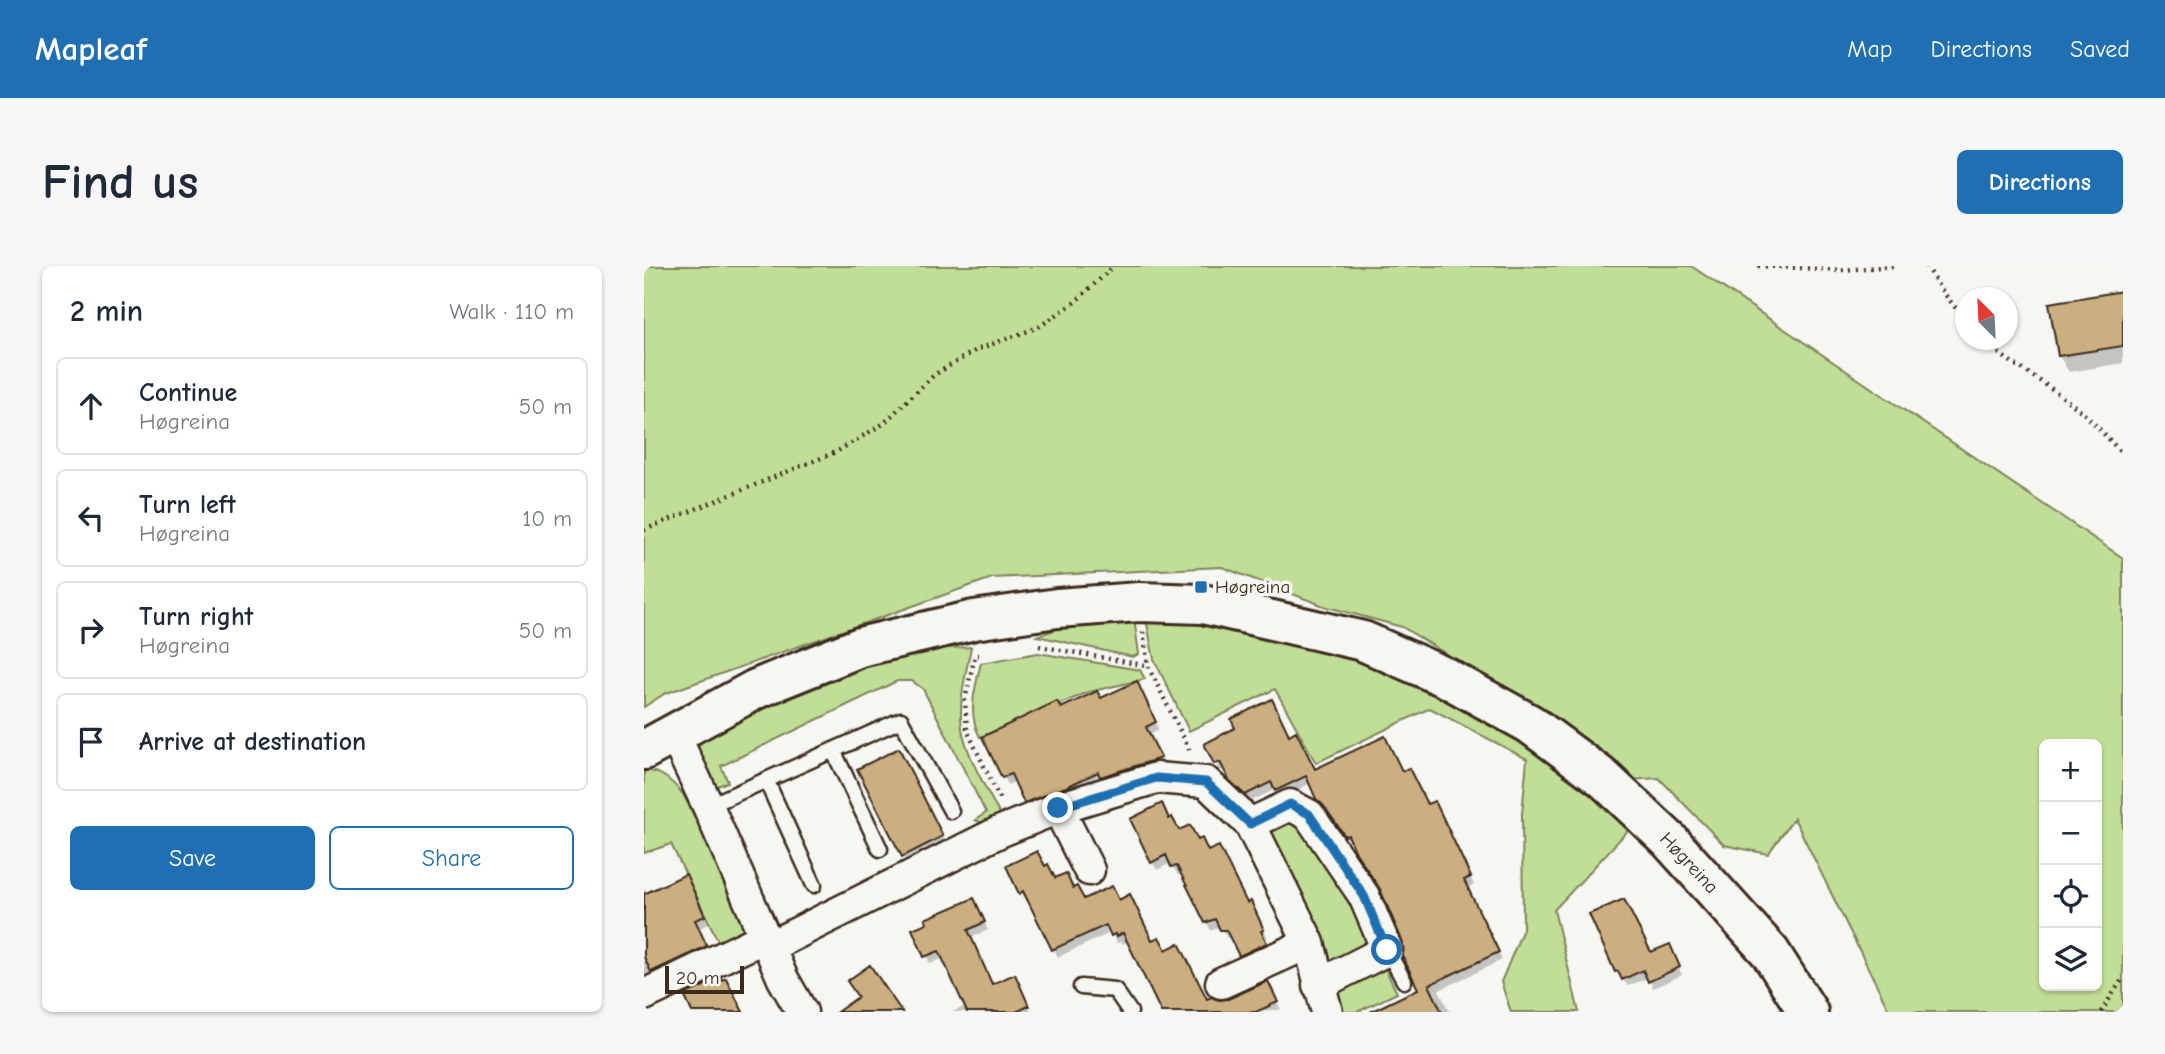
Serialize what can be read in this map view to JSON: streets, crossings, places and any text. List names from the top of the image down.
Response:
{
  "streets": {
    "street": ["Høgreina"]
  },
  "places": {
    "transit": ["Høgreina"]
  },
  "scale_bar": "20 m",
  "north": "top left",
  "page": {
    "header": "Mapleaf",
    "nav": ["Map", "Directions", "Saved"],
    "buttons": [
      "Directions",
      ["Save", "Share"]
    ],
    "title": "Find us",
    "heading": ["2 min", "Walk · 110 m"],
    "list": [
      ["Continue", "Høgreina", "50 m"],
      ["Turn left", "Høgreina", "10 m"],
      ["Turn right", "Høgreina", "50 m"],
      "Arrive at destination"
    ],
    "map_buttons": ["+", "−"],
    "scale": "20 m"
  }
}
